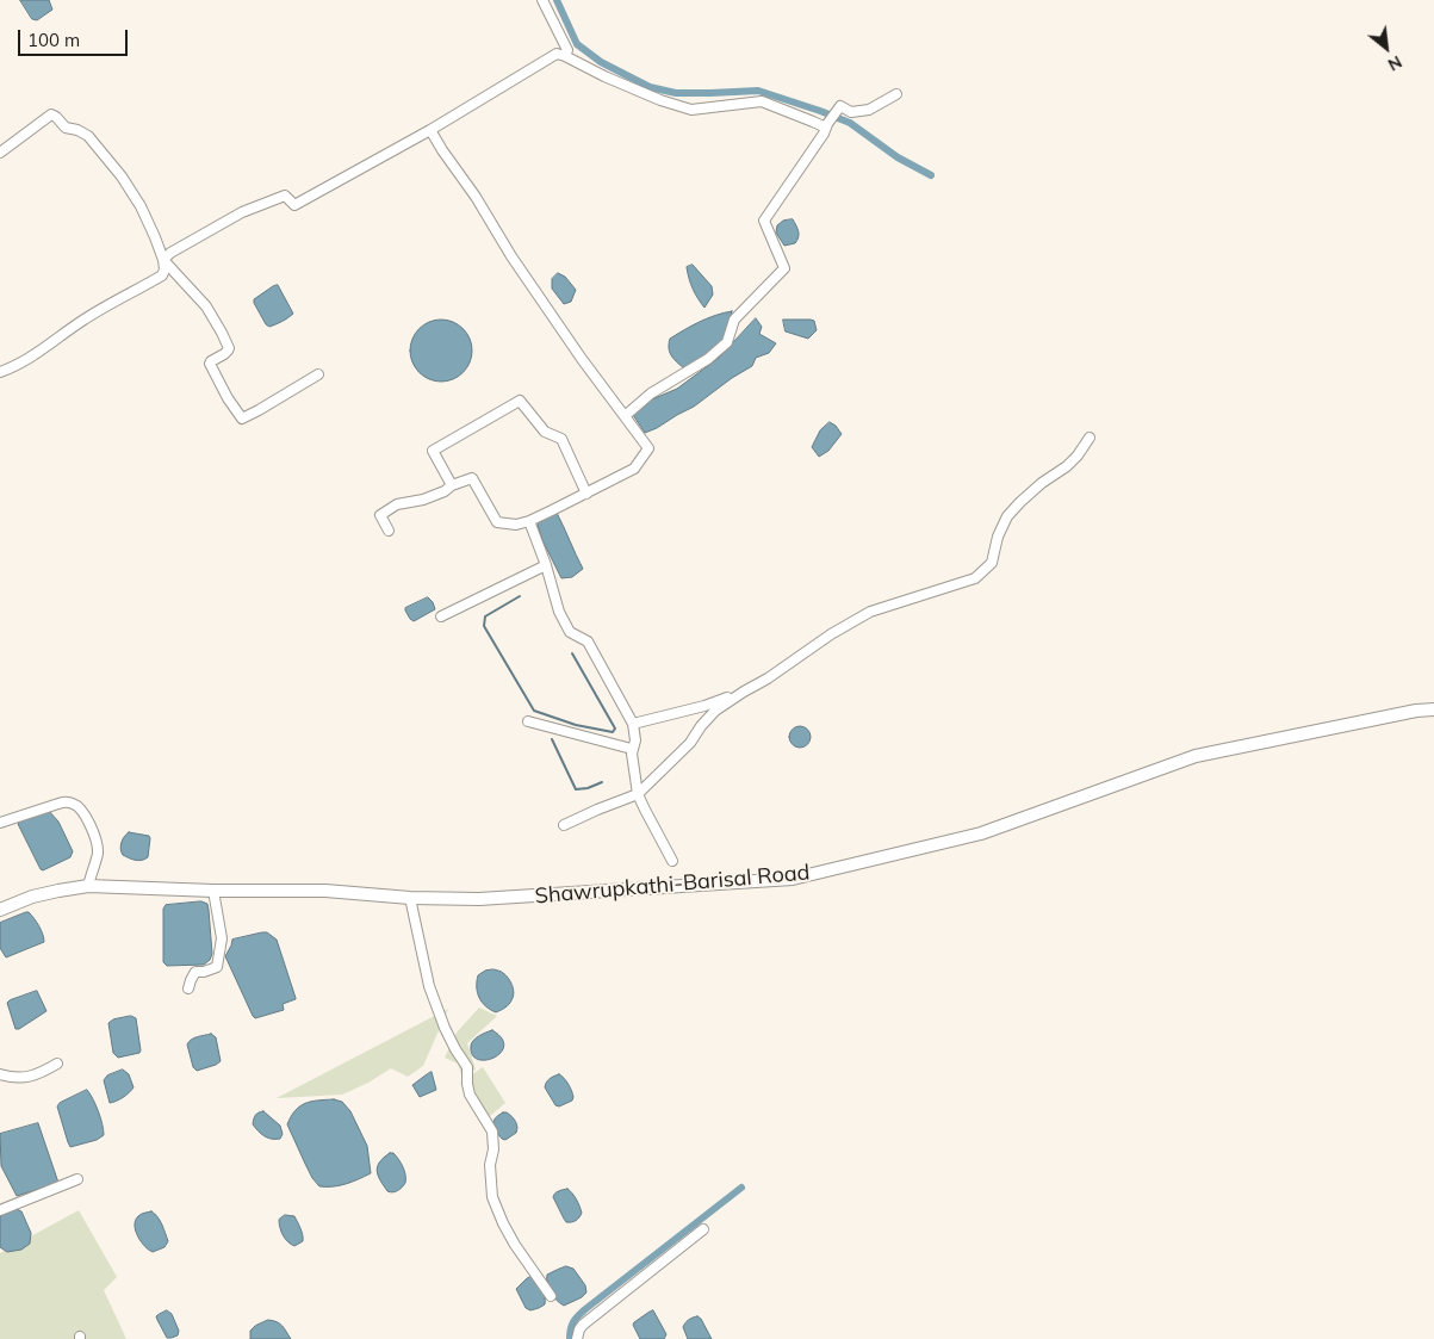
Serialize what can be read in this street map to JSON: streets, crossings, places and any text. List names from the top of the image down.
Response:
{
  "streets": {
    "main road": ["Shawrupkathi-Barisal Road"]
  },
  "scale_bar": "100 m",
  "north": "bottom right"
}
